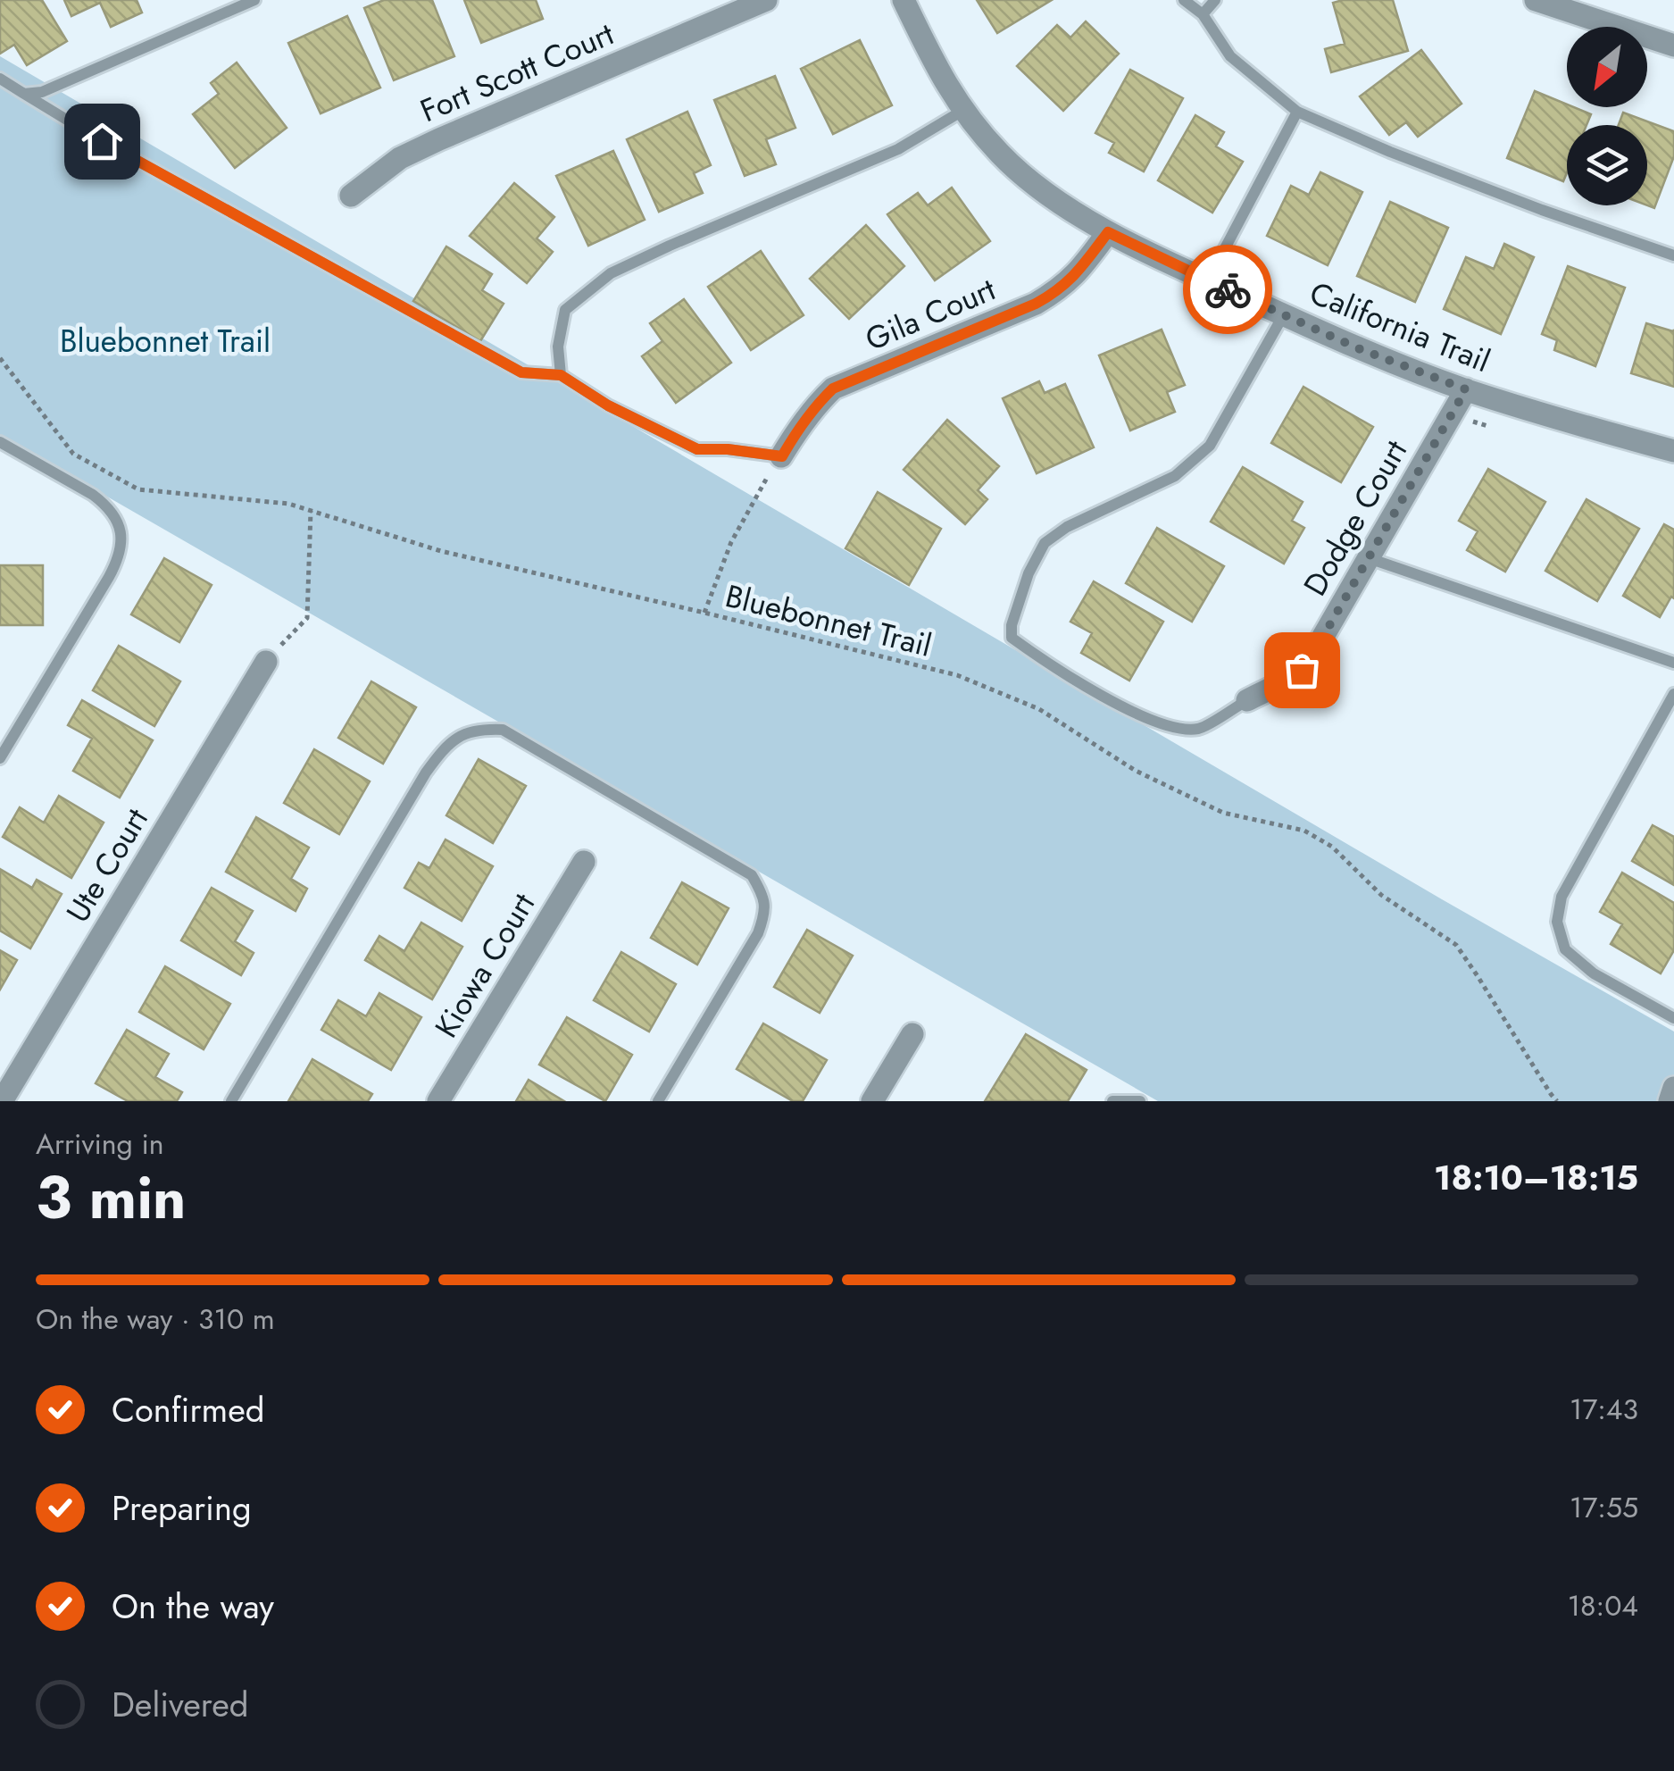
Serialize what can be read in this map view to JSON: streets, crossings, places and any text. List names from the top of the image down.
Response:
{
  "streets": {
    "street": [
      "Fort Scott Court",
      "Gila Court",
      "California Trail",
      "Dodge Court",
      "Ute Court",
      "Kiowa Court"
    ],
    "path": ["Bluebonnet Trail"]
  },
  "crossings": [
    ["Gila Court", "California Trail"],
    ["California Trail", "Dodge Court"]
  ],
  "parks": ["Bluebonnet Trail"],
  "north": "bottom left",
  "page": {
    "heading": ["3 min", "Arriving in", "18:10–18:15"],
    "bar": "On the way · 310 m",
    "list": [
      ["Confirmed", "17:43"],
      ["Preparing", "17:55"],
      ["On the way", "18:04"],
      "Delivered"
    ]
  }
}
